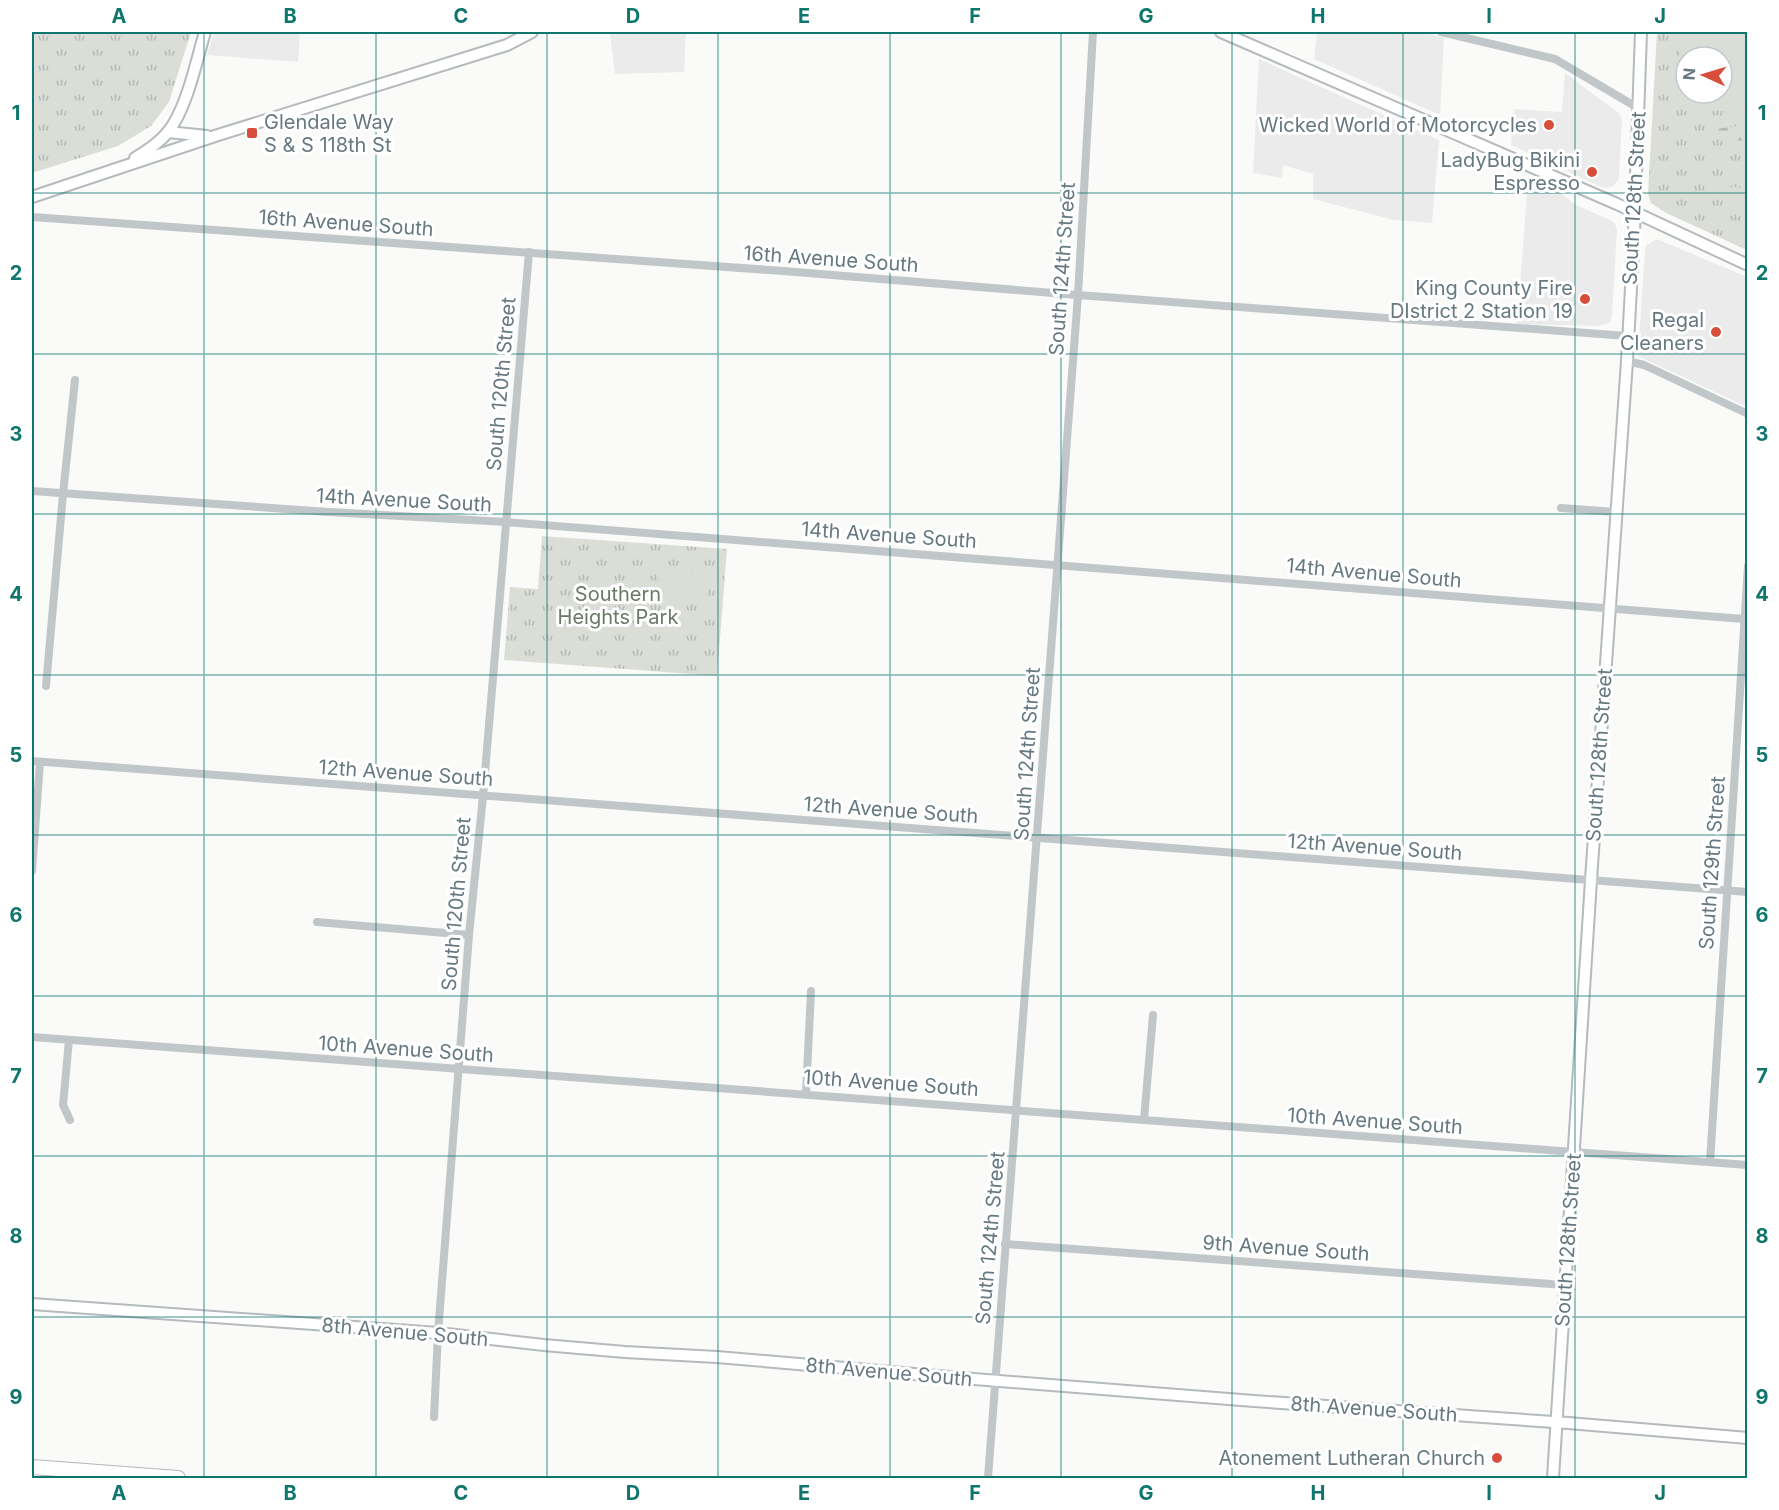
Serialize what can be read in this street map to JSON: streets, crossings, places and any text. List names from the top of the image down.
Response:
{
  "streets": {
    "street": [
      "South 128th Street",
      "16th Avenue South",
      "South 124th Street",
      "South 120th Street",
      "14th Avenue South",
      "12th Avenue South",
      "South 129th Street",
      "10th Avenue South",
      "9th Avenue South",
      "8th Avenue South"
    ]
  },
  "crossings": [
    ["South 128th Street", "16th Avenue South"],
    ["South 128th Street", "14th Avenue South"],
    ["South 128th Street", "12th Avenue South"],
    ["South 128th Street", "10th Avenue South"],
    ["South 128th Street", "9th Avenue South"],
    ["South 128th Street", "8th Avenue South"],
    ["16th Avenue South", "South 124th Street"],
    ["16th Avenue South", "South 120th Street"],
    ["South 124th Street", "14th Avenue South"],
    ["South 124th Street", "12th Avenue South"],
    ["South 124th Street", "10th Avenue South"],
    ["South 124th Street", "9th Avenue South"],
    ["South 124th Street", "8th Avenue South"],
    ["South 120th Street", "14th Avenue South"],
    ["South 120th Street", "12th Avenue South"],
    ["South 120th Street", "10th Avenue South"],
    ["South 120th Street", "8th Avenue South"],
    ["14th Avenue South", "South 129th Street"],
    ["12th Avenue South", "South 129th Street"],
    ["South 129th Street", "10th Avenue South"]
  ],
  "parks": ["Southern Heights Park"],
  "places": {
    "other": [
      "Wicked World of Motorcycles",
      "LadyBug Bikini Espresso",
      "King County Fire DIstrict 2 Station 19",
      "Regal Cleaners",
      "Atonement Lutheran Church"
    ],
    "transit": ["Glendale Way S & S 118th St"]
  },
  "north": "left",
  "grid": {
    "columns": [
      "A",
      "B",
      "C",
      "D",
      "E",
      "F",
      "G",
      "H",
      "I",
      "J"
    ],
    "rows": [
      "1",
      "2",
      "3",
      "4",
      "5",
      "6",
      "7",
      "8",
      "9"
    ]
  }
}
